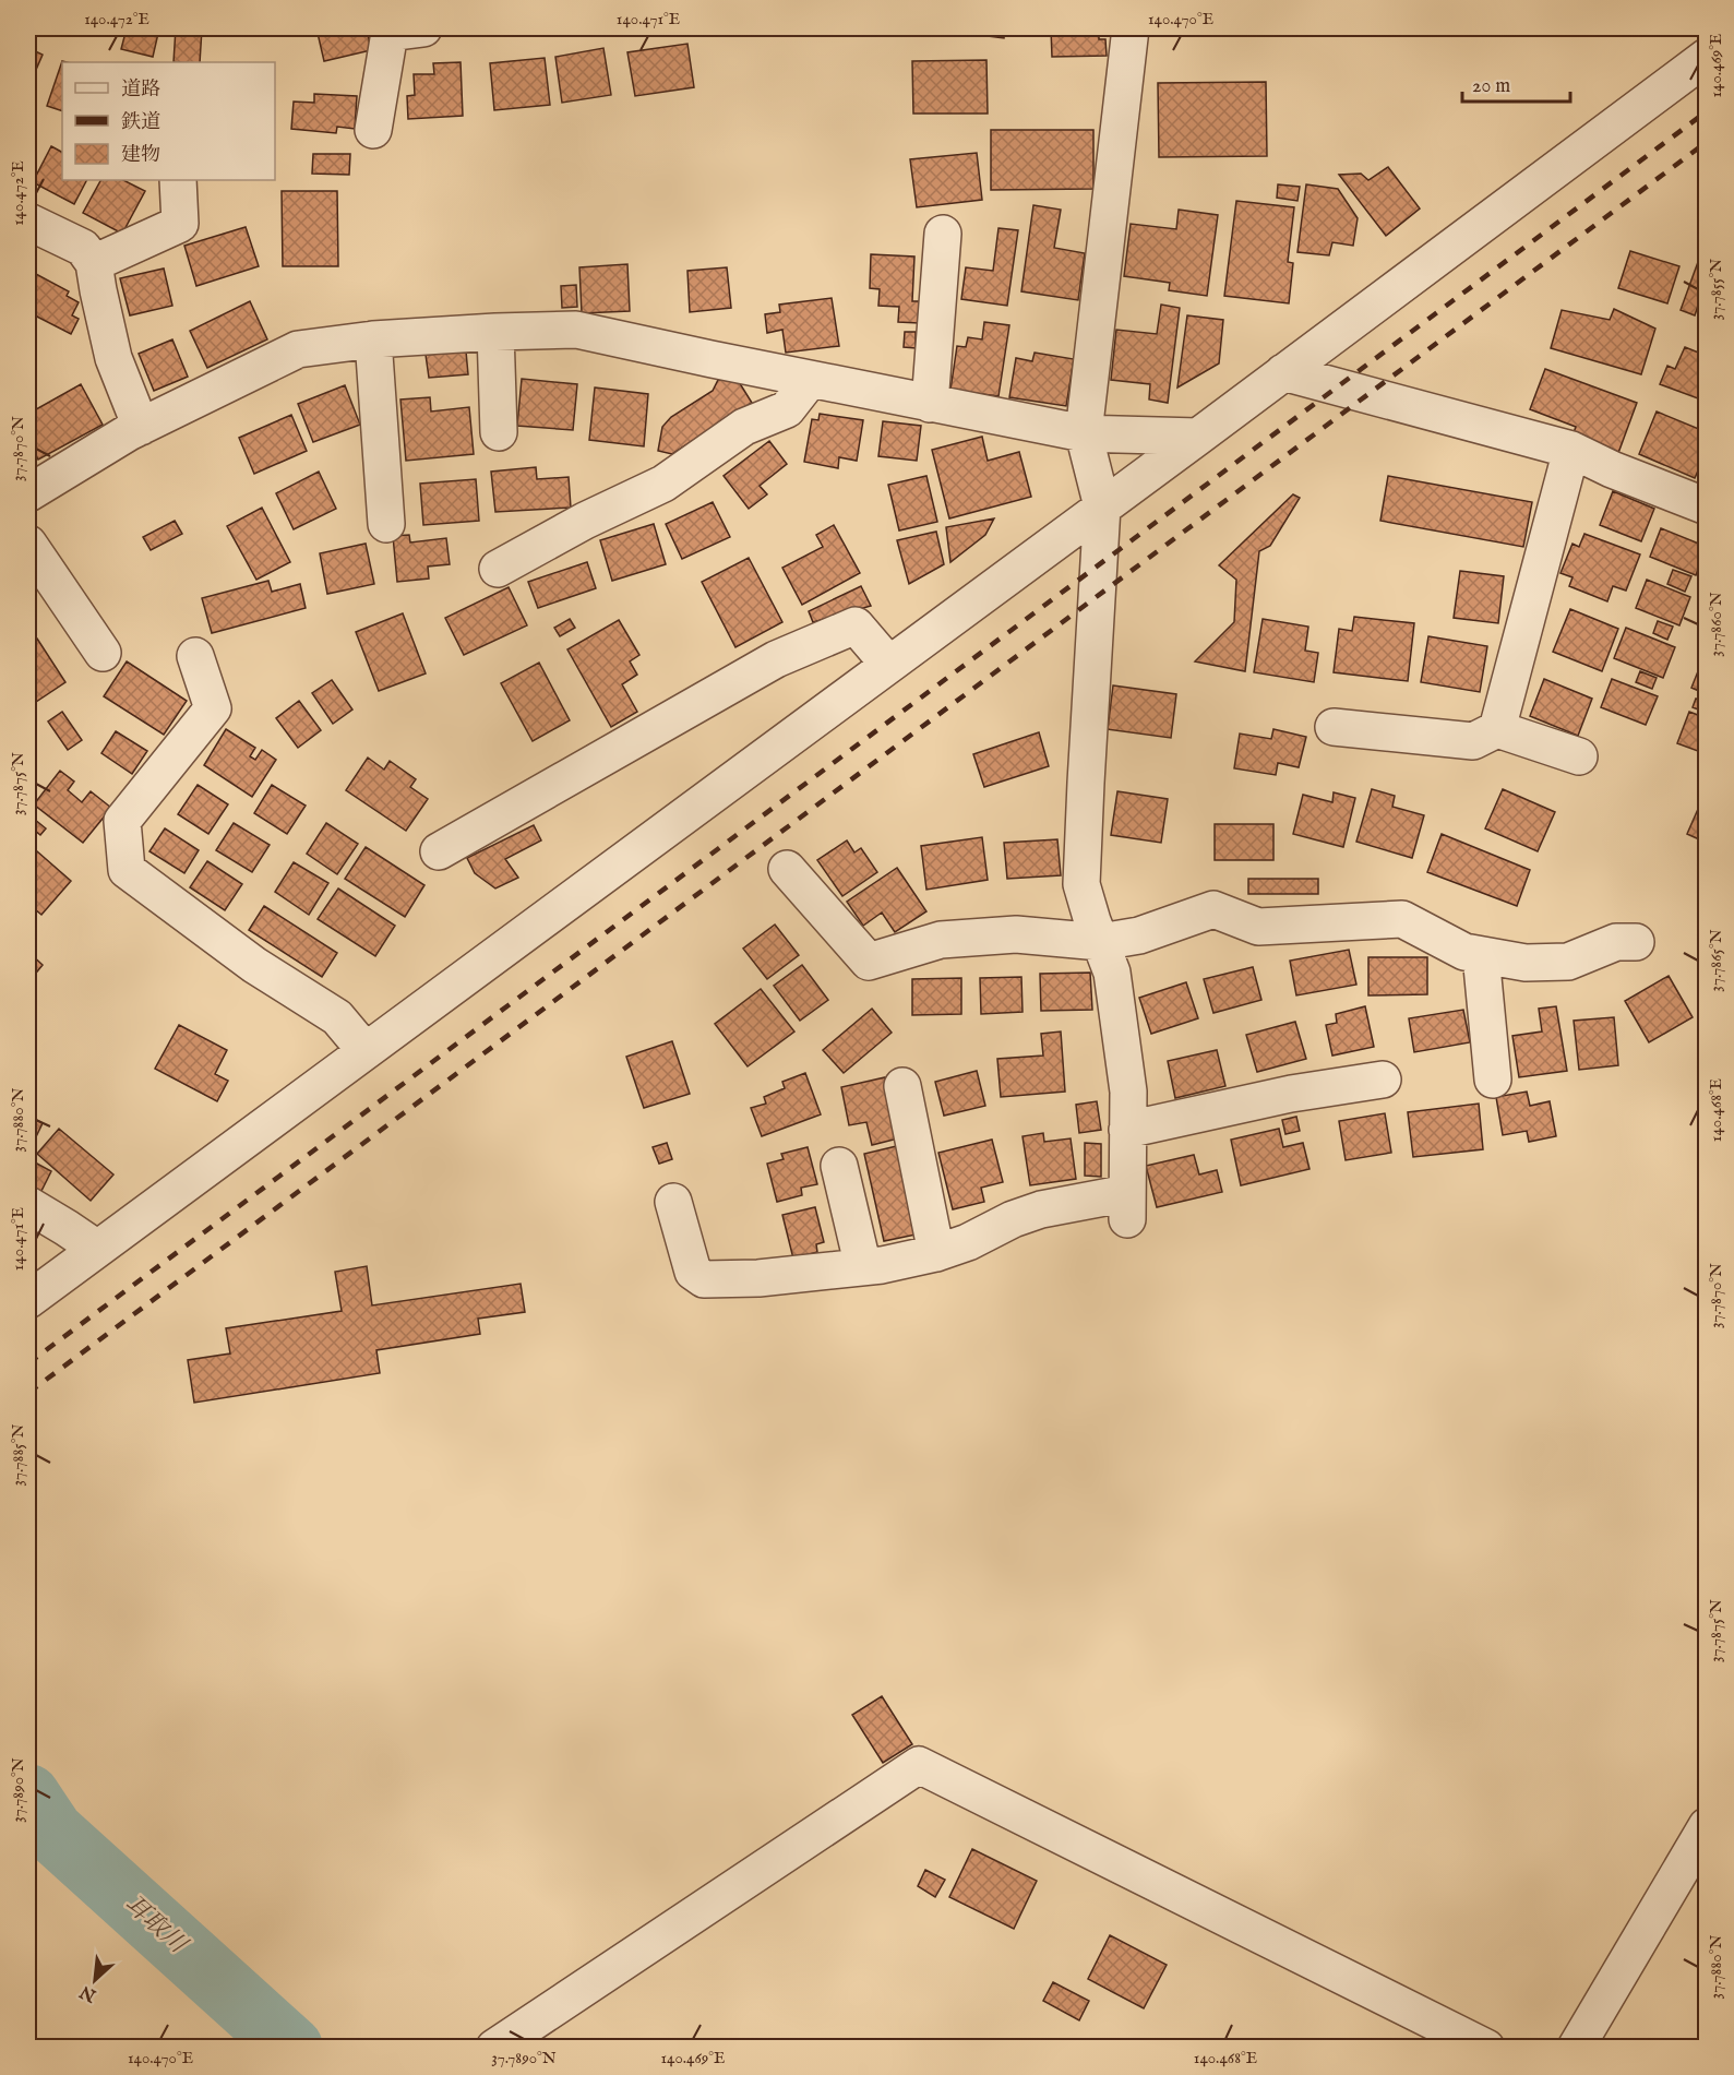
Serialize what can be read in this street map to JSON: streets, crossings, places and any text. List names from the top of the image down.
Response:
{
  "water": ["耳取川"],
  "legend": ["道路", "鉄道", "建物"],
  "scale_bar": "20 m",
  "north": "bottom left",
  "coordinates": [
    "140.472°E",
    "140.471°E",
    "140.470°E",
    "140.469°E",
    "37.7855°N",
    "37.7870°N",
    "37.7860°N",
    "37.7875°N",
    "37.7865°N",
    "140.468°E",
    "37.7880°N",
    "37.7885°N",
    "37.7890°N"
  ]
}
